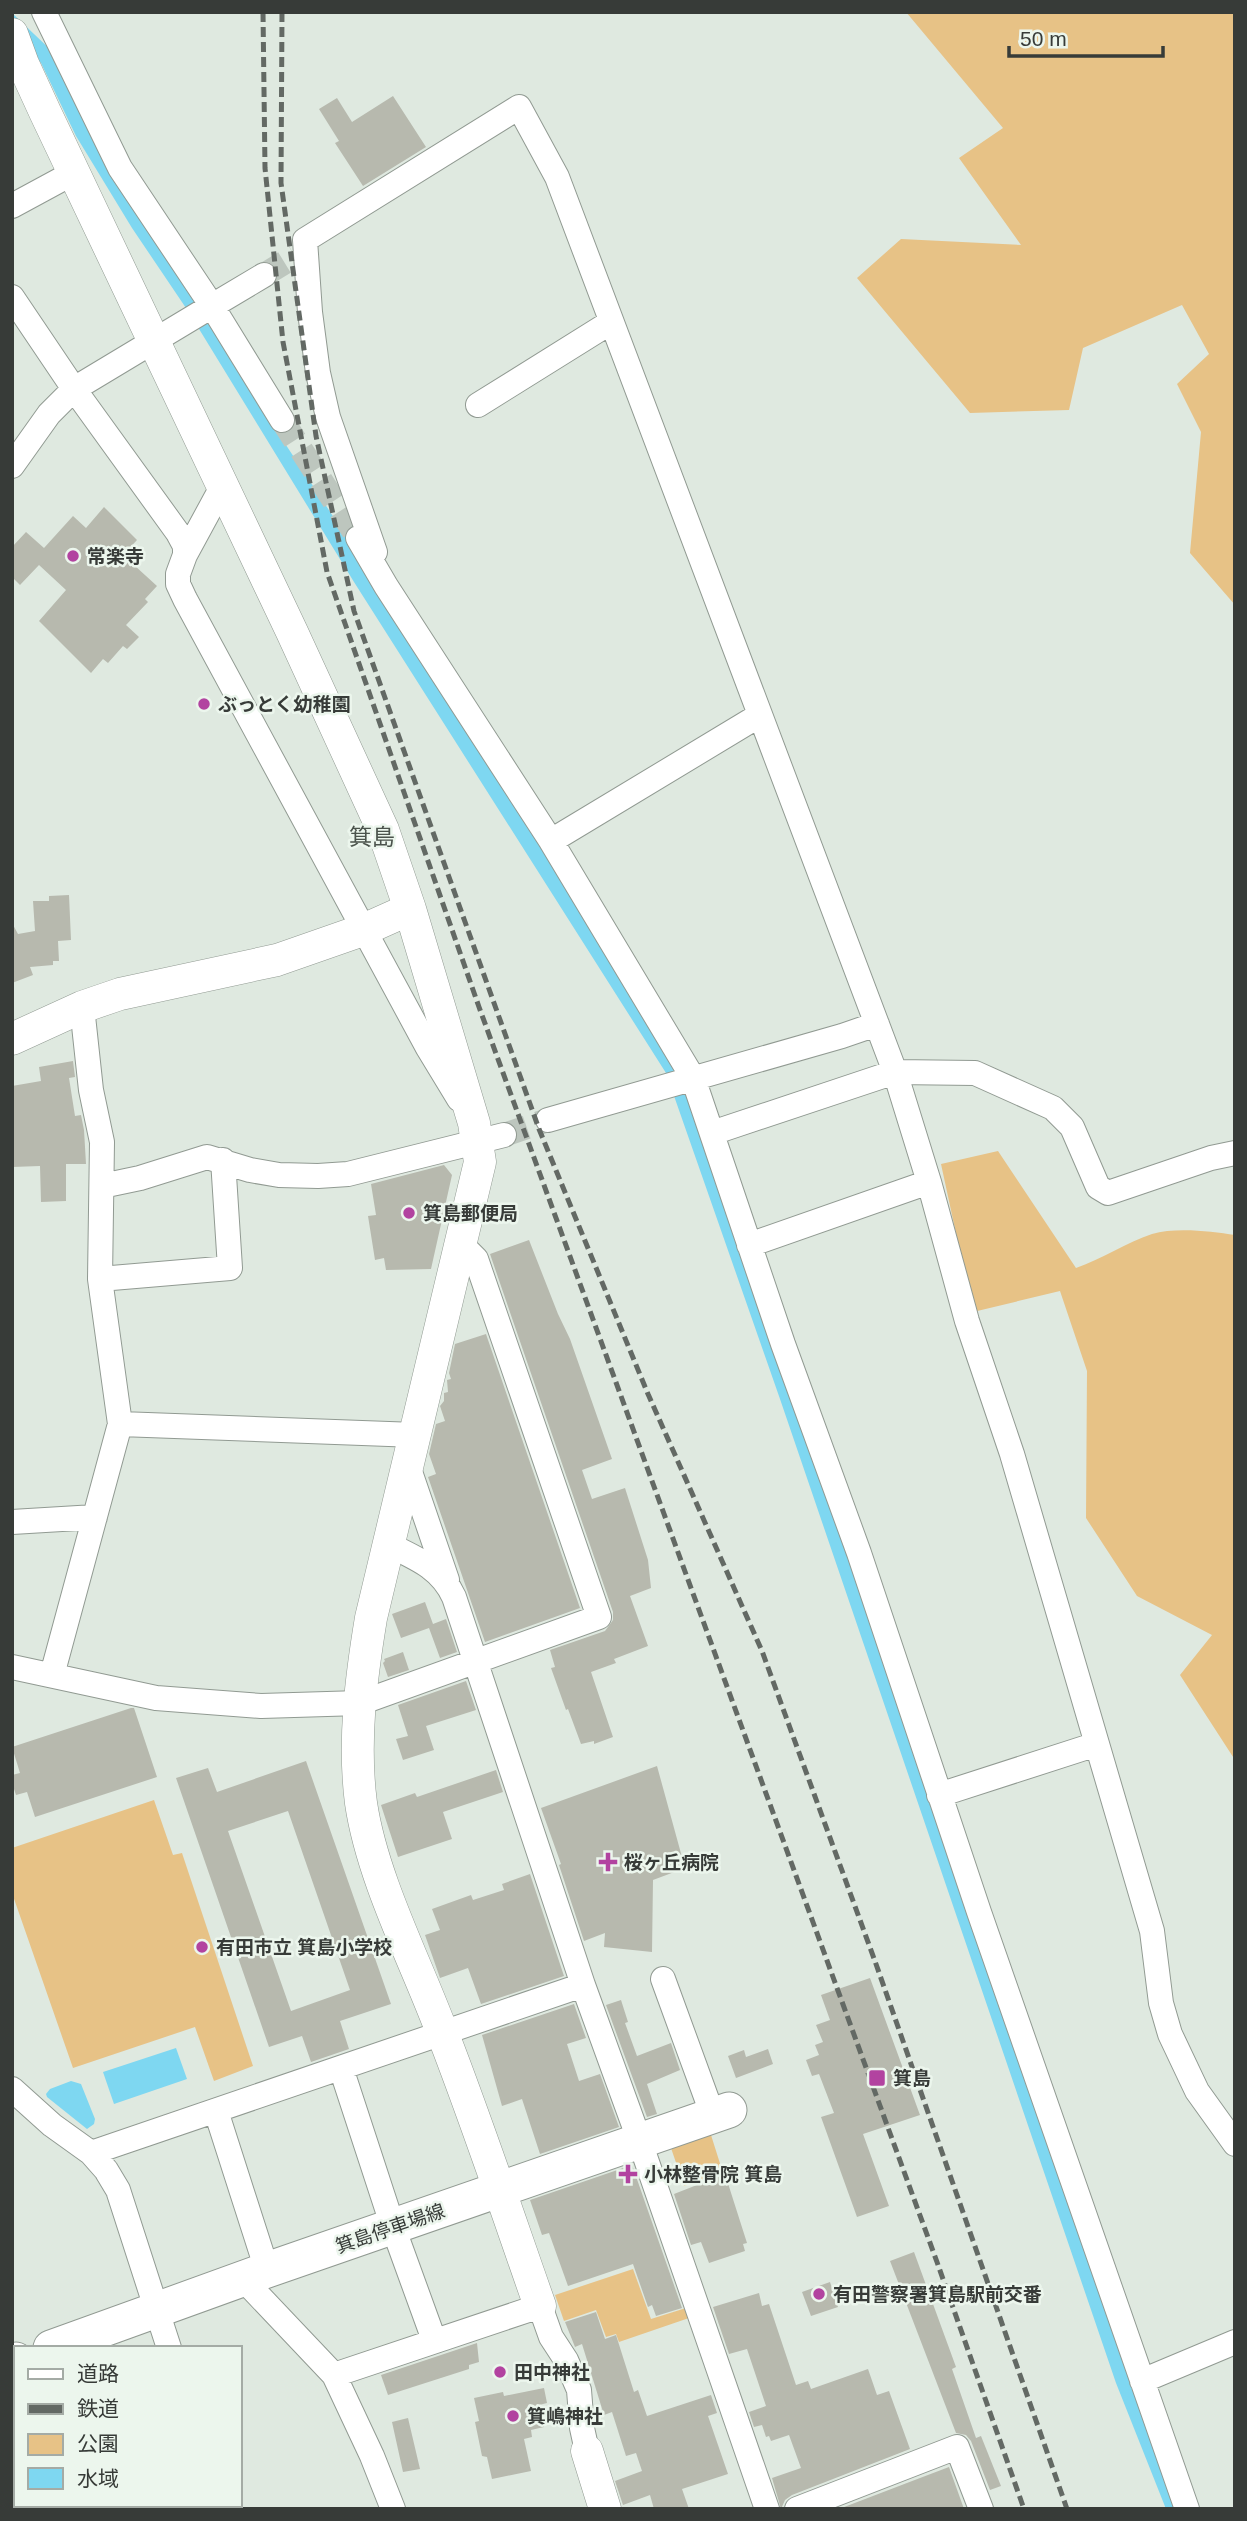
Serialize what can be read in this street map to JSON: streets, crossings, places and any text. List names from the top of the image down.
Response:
{
  "streets": {
    "main road": ["箕島停車場線"]
  },
  "districts": ["箕島"],
  "places": {
    "other": [
      "常楽寺",
      "ぶっとく幼稚園",
      "箕島郵便局",
      "有田市立 箕島小学校",
      "有田警察署箕島駅前交番",
      "田中神社",
      "箕嶋神社"
    ],
    "health": ["桜ヶ丘病院", "小林整骨院 箕島"],
    "transit": ["箕島"]
  },
  "legend": [
    "道路",
    "鉄道",
    "公園",
    "水域"
  ],
  "scale_bar": "50 m"
}
